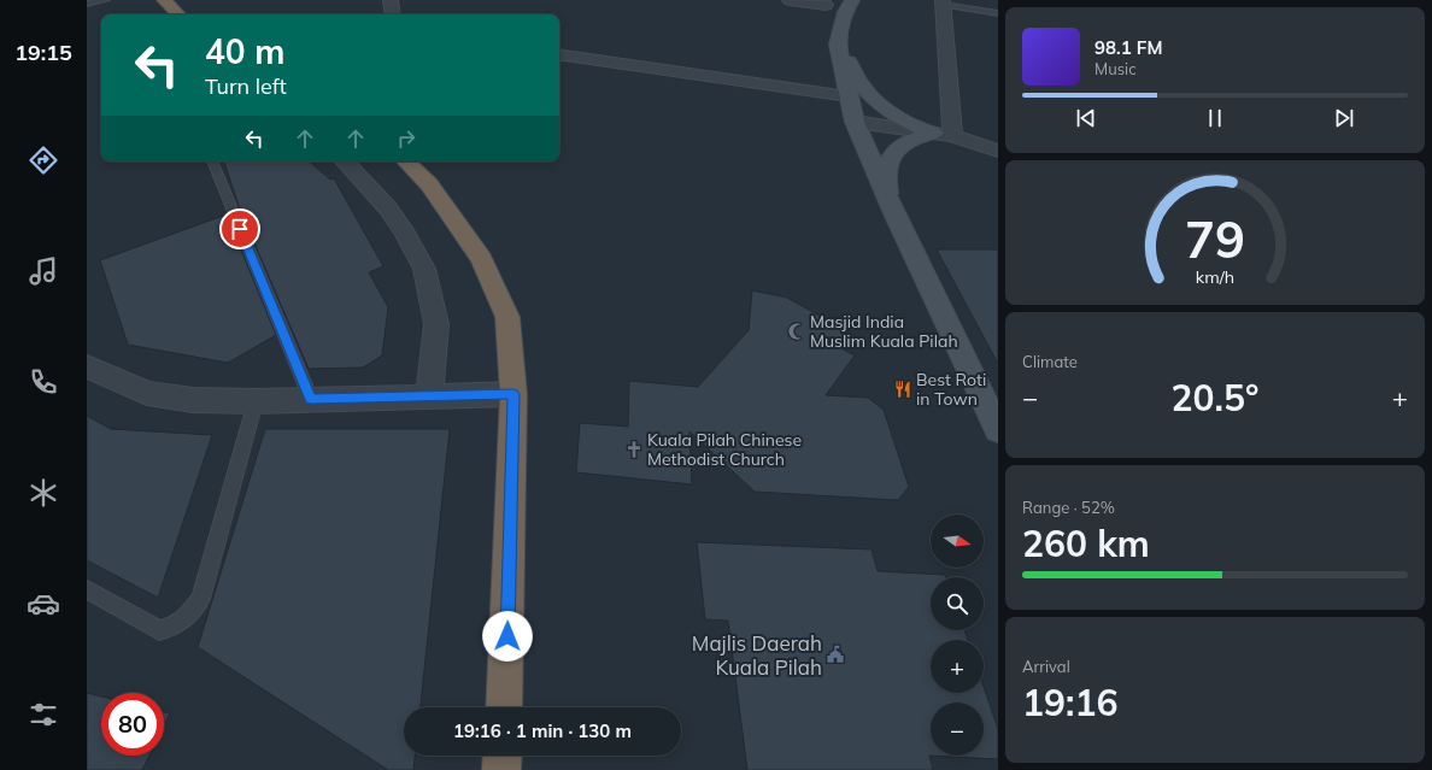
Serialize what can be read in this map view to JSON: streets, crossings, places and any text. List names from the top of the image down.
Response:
{
  "places": {
    "mosque": ["Masjid India Muslim Kuala Pilah"],
    "restaurant": ["Best Roti in Town"],
    "church": ["Kuala Pilah Chinese Methodist Church"],
    "public building": ["Majlis Daerah Kuala Pilah"]
  },
  "north": "right",
  "page": {
    "tabs": "19:15",
    "turn": ["40 m", "Turn left"],
    "song": ["98.1 FM", "Music"],
    "tile": [
      "Climate",
      ["Range · 52%", "260 km"],
      ["Arrival", "19:16"]
    ],
    "heat": ["−", "20.5°", "+"],
    "map_buttons": ["+", "−"],
    "limit": "80",
    "trip": "19:16 · 1 min · 130 m",
    "gauge": ["79", "km/h"]
  }
}
